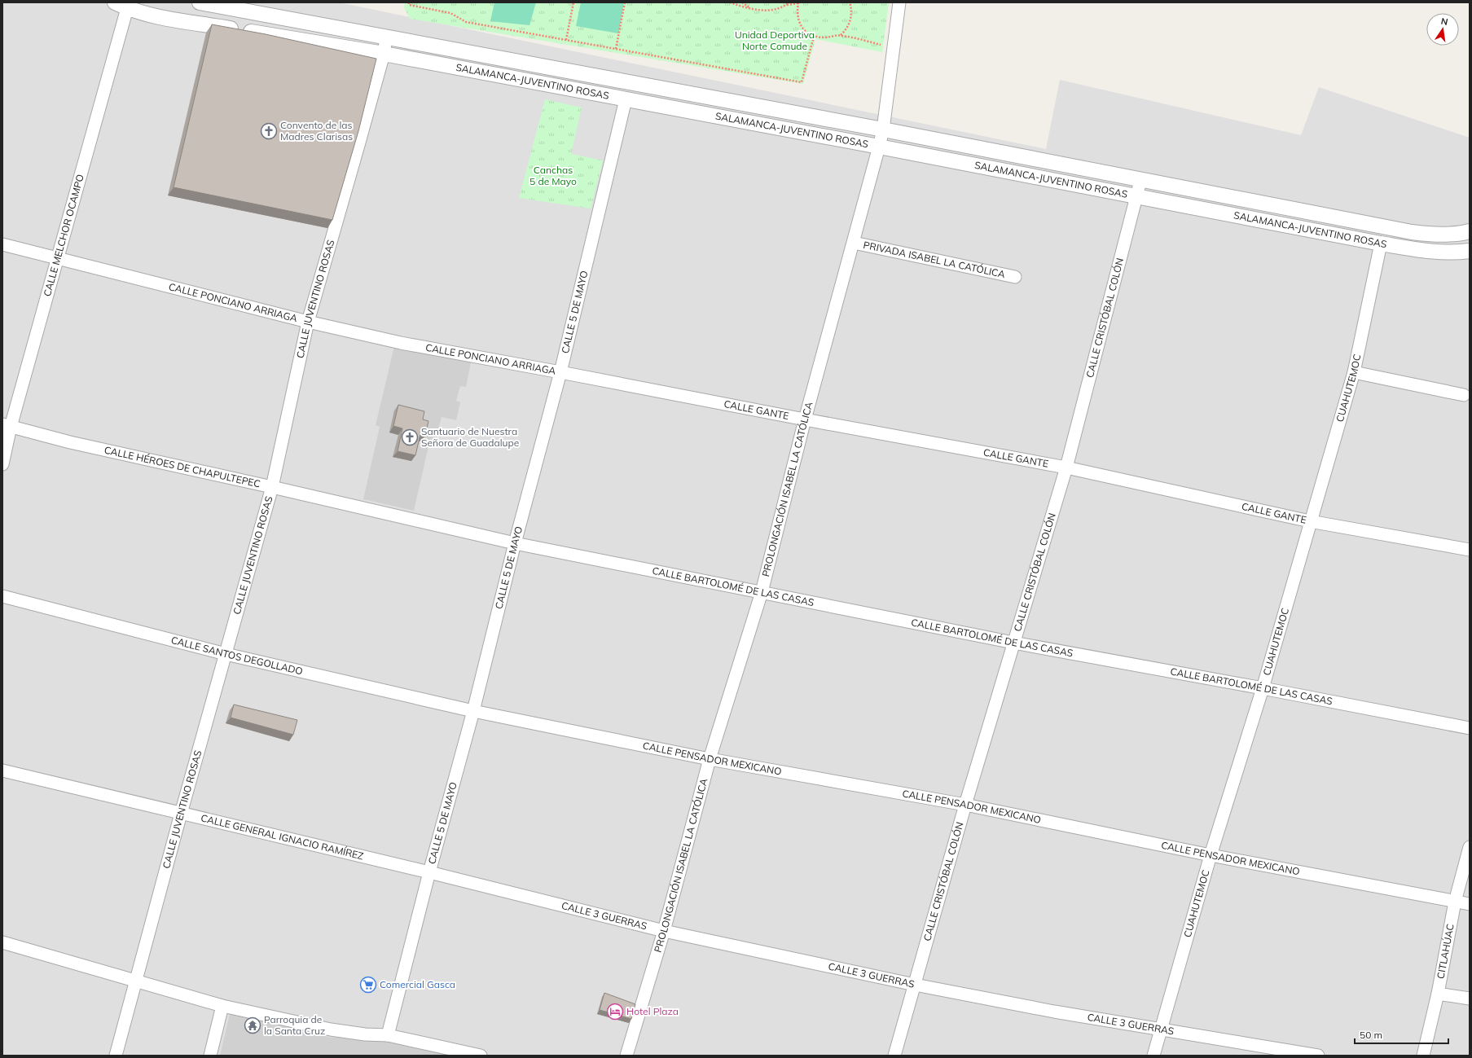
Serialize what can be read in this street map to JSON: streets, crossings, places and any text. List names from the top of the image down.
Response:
{
  "streets": {
    "street": [
      "SALAMANCA-JUVENTINO ROSAS",
      "CALLE MELCHOR OCAMPO",
      "PRIVADA ISABEL LA CATÓLICA",
      "CALLE JUVENTINO ROSAS",
      "CALLE PONCIANO ARRIAGA",
      "CALLE 5 DE MAYO",
      "CALLE CRISTÓBAL COLÓN",
      "CUAHUTEMOC",
      "CALLE GANTE",
      "CALLE HÉROES DE CHAPULTEPEC",
      "PROLONGACIÓN ISABEL LA CATÓLICA",
      "CALLE BARTOLOMÉ DE LAS CASAS",
      "CALLE SANTOS DEGOLLADO",
      "CALLE PENSADOR MEXICANO",
      "CALLE GENERAL IGNACIO RAMÍREZ",
      "CALLE 3 GUERRAS",
      "CITLAHÚAC"
    ]
  },
  "crossings": [
    ["SALAMANCA-JUVENTINO ROSAS", "CALLE MELCHOR OCAMPO"],
    ["SALAMANCA-JUVENTINO ROSAS", "CALLE JUVENTINO ROSAS"],
    ["SALAMANCA-JUVENTINO ROSAS", "CALLE 5 DE MAYO"],
    ["SALAMANCA-JUVENTINO ROSAS", "CALLE CRISTÓBAL COLÓN"],
    ["SALAMANCA-JUVENTINO ROSAS", "CUAHUTEMOC"],
    ["SALAMANCA-JUVENTINO ROSAS", "PROLONGACIÓN ISABEL LA CATÓLICA"],
    ["CALLE MELCHOR OCAMPO", "CALLE PONCIANO ARRIAGA"],
    ["CALLE MELCHOR OCAMPO", "CALLE HÉROES DE CHAPULTEPEC"],
    ["PRIVADA ISABEL LA CATÓLICA", "PROLONGACIÓN ISABEL LA CATÓLICA"],
    ["CALLE JUVENTINO ROSAS", "CALLE PONCIANO ARRIAGA"],
    ["CALLE JUVENTINO ROSAS", "CALLE HÉROES DE CHAPULTEPEC"],
    ["CALLE JUVENTINO ROSAS", "CALLE SANTOS DEGOLLADO"],
    ["CALLE JUVENTINO ROSAS", "CALLE GENERAL IGNACIO RAMÍREZ"],
    ["CALLE PONCIANO ARRIAGA", "CALLE 5 DE MAYO"],
    ["CALLE PONCIANO ARRIAGA", "CALLE GANTE"],
    ["CALLE 5 DE MAYO", "CALLE GANTE"],
    ["CALLE 5 DE MAYO", "CALLE HÉROES DE CHAPULTEPEC"],
    ["CALLE 5 DE MAYO", "CALLE BARTOLOMÉ DE LAS CASAS"],
    ["CALLE 5 DE MAYO", "CALLE SANTOS DEGOLLADO"],
    ["CALLE 5 DE MAYO", "CALLE PENSADOR MEXICANO"],
    ["CALLE 5 DE MAYO", "CALLE GENERAL IGNACIO RAMÍREZ"],
    ["CALLE 5 DE MAYO", "CALLE 3 GUERRAS"],
    ["CALLE CRISTÓBAL COLÓN", "CALLE GANTE"],
    ["CALLE CRISTÓBAL COLÓN", "CALLE BARTOLOMÉ DE LAS CASAS"],
    ["CALLE CRISTÓBAL COLÓN", "CALLE PENSADOR MEXICANO"],
    ["CALLE CRISTÓBAL COLÓN", "CALLE 3 GUERRAS"],
    ["CUAHUTEMOC", "CALLE GANTE"],
    ["CUAHUTEMOC", "CALLE BARTOLOMÉ DE LAS CASAS"],
    ["CUAHUTEMOC", "CALLE PENSADOR MEXICANO"],
    ["CUAHUTEMOC", "CALLE 3 GUERRAS"],
    ["CALLE GANTE", "PROLONGACIÓN ISABEL LA CATÓLICA"],
    ["CALLE HÉROES DE CHAPULTEPEC", "CALLE BARTOLOMÉ DE LAS CASAS"],
    ["PROLONGACIÓN ISABEL LA CATÓLICA", "CALLE BARTOLOMÉ DE LAS CASAS"],
    ["PROLONGACIÓN ISABEL LA CATÓLICA", "CALLE PENSADOR MEXICANO"],
    ["PROLONGACIÓN ISABEL LA CATÓLICA", "CALLE 3 GUERRAS"],
    ["CALLE SANTOS DEGOLLADO", "CALLE PENSADOR MEXICANO"],
    ["CALLE PENSADOR MEXICANO", "CITLAHÚAC"],
    ["CALLE GENERAL IGNACIO RAMÍREZ", "CALLE 3 GUERRAS"]
  ],
  "parks": ["Unidad Deportiva Norte Comude", "Canchas 5 de Mayo"],
  "places": {
    "church": ["Convento de las Madres Clarisas", "Santuario de Nuestra Señora de Guadalupe"],
    "supermarket": ["Comercial Gasca"],
    "hotel": ["Hotel Plaza"],
    "temple": ["Parroquia de la Santa Cruz"]
  },
  "scale_bar": "50 m",
  "north": "top"
}
